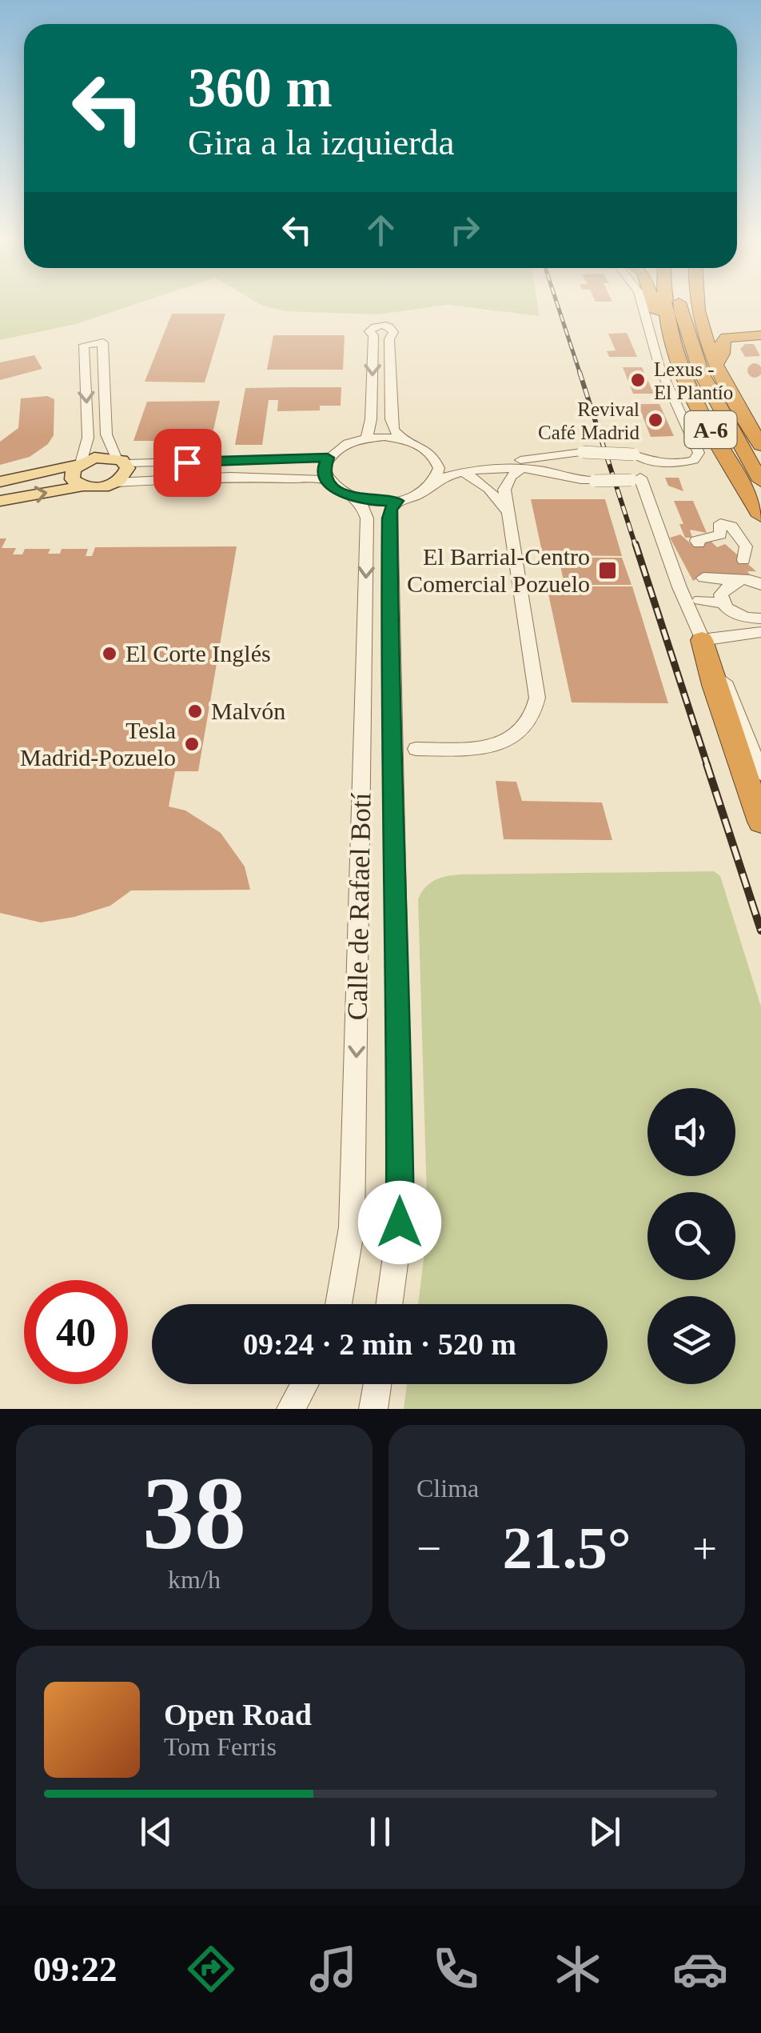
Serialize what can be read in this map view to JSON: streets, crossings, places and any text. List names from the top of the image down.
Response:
{
  "streets": {
    "highway": ["A-6"],
    "street": ["Calle de Rafael Botí"]
  },
  "places": {
    "other": [
      "Lexus - El Plantío",
      "Revival Café Madrid",
      "El Corte Inglés",
      "Malvón",
      "Tesla Madrid-Pozuelo"
    ],
    "transit": ["El Barrial-Centro Comercial Pozuelo"]
  },
  "page": {
    "turn": ["360 m", "Gira a la izquierda"],
    "limit": "40",
    "trip": "09:24 · 2 min · 520 m",
    "tile": [
      ["38", "km/h"],
      "Clima"
    ],
    "heat": ["−", "21.5°", "+"],
    "song": ["Open Road", "Tom Ferris"],
    "tabs": "09:22"
  }
}
